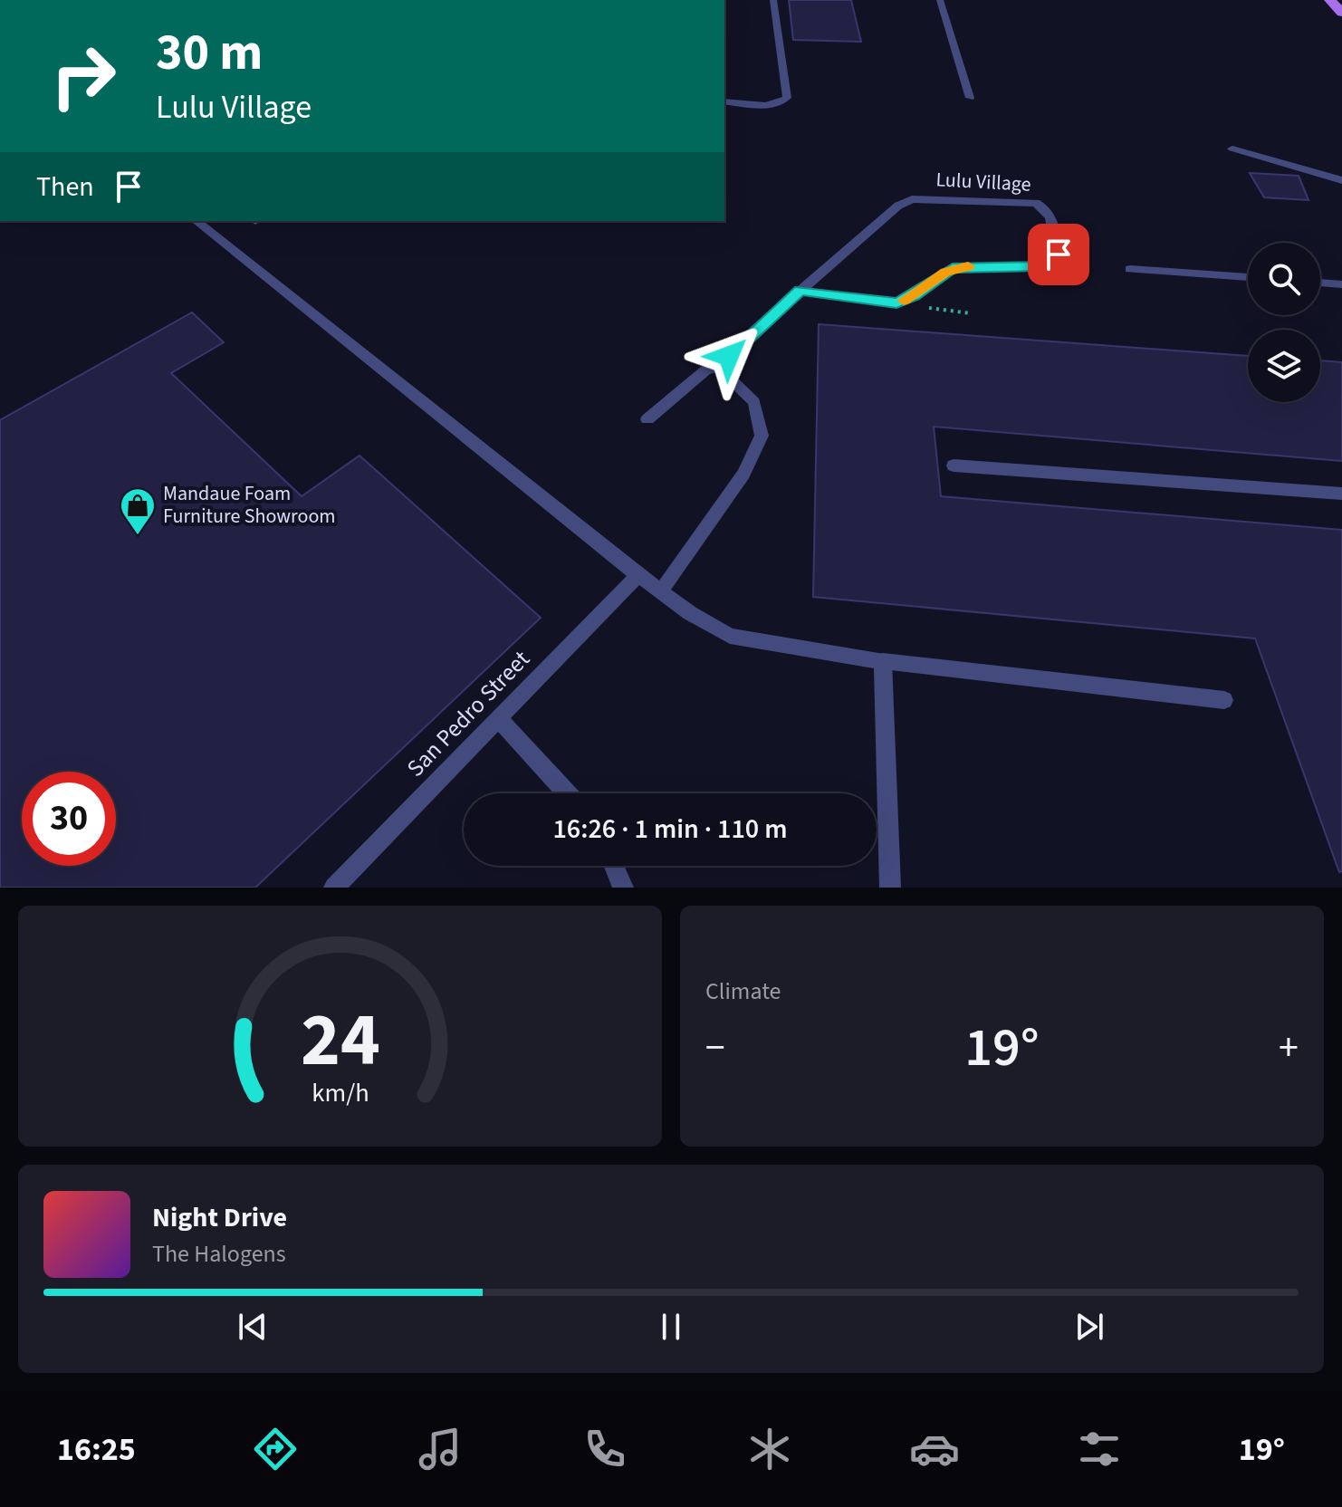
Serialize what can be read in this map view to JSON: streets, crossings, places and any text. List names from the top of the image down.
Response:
{
  "streets": {
    "street": ["Lulu Village", "San Pedro Street"]
  },
  "places": {
    "shop": ["Mandaue Foam Furniture Showroom"]
  },
  "page": {
    "turn": ["30 m", "Lulu Village"],
    "then": "Then",
    "limit": "30",
    "trip": "16:26 · 1 min · 110 m",
    "tile": "Climate",
    "heat": ["−", "19°", "+"],
    "song": ["Night Drive", "The Halogens"],
    "tabs": ["16:25", "19°"],
    "gauge": ["24", "km/h"]
  }
}
